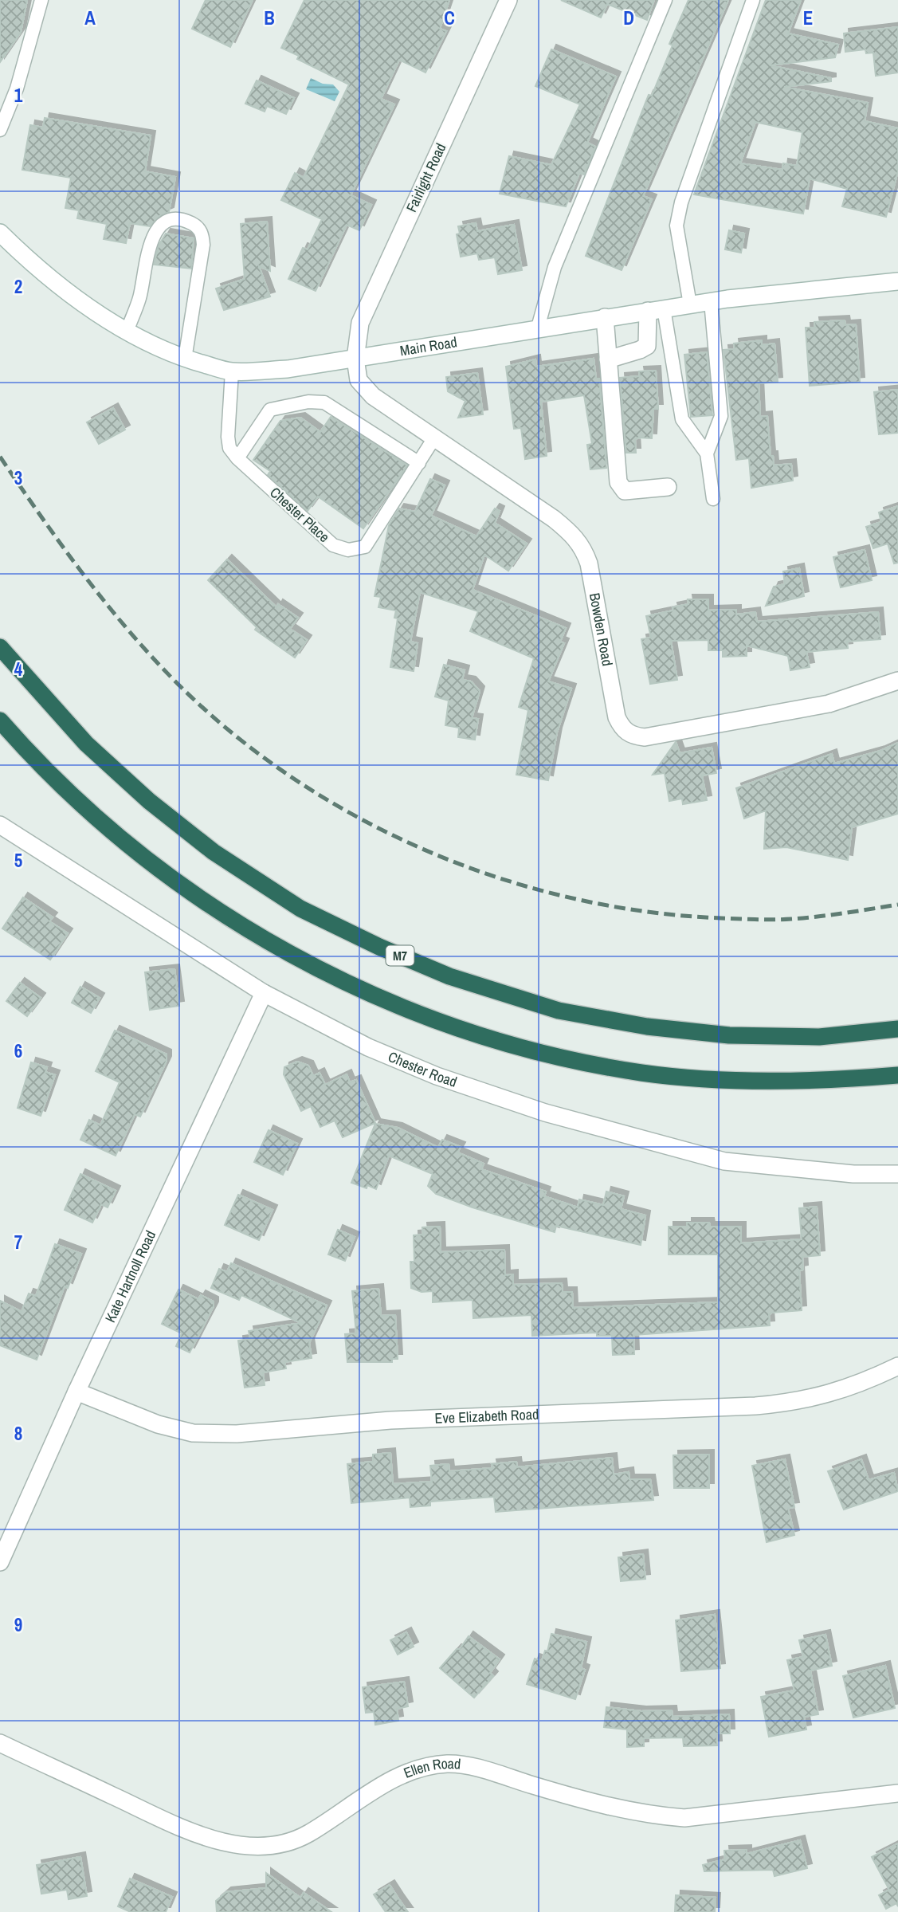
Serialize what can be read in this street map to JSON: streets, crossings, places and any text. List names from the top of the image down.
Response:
{
  "streets": {
    "highway": ["M7"],
    "street": [
      "Fairlight Road",
      "Main Road",
      "Bowden Road",
      "Chester Road",
      "Kate Hartnoll Road",
      "Eve Elizabeth Road",
      "Ellen Road"
    ],
    "lane": ["Chester Place"]
  },
  "crossings": [
    ["Fairlight Road", "Main Road"],
    ["Fairlight Road", "Bowden Road"],
    ["Main Road", "Chester Place"],
    ["Main Road", "Bowden Road"],
    ["Chester Place", "Bowden Road"],
    ["Chester Road", "Kate Hartnoll Road"],
    ["Kate Hartnoll Road", "Eve Elizabeth Road"]
  ],
  "grid": {
    "columns": [
      "A",
      "B",
      "C",
      "D",
      "E"
    ],
    "rows": [
      "1",
      "2",
      "3",
      "4",
      "5",
      "6",
      "7",
      "8",
      "9"
    ]
  }
}
